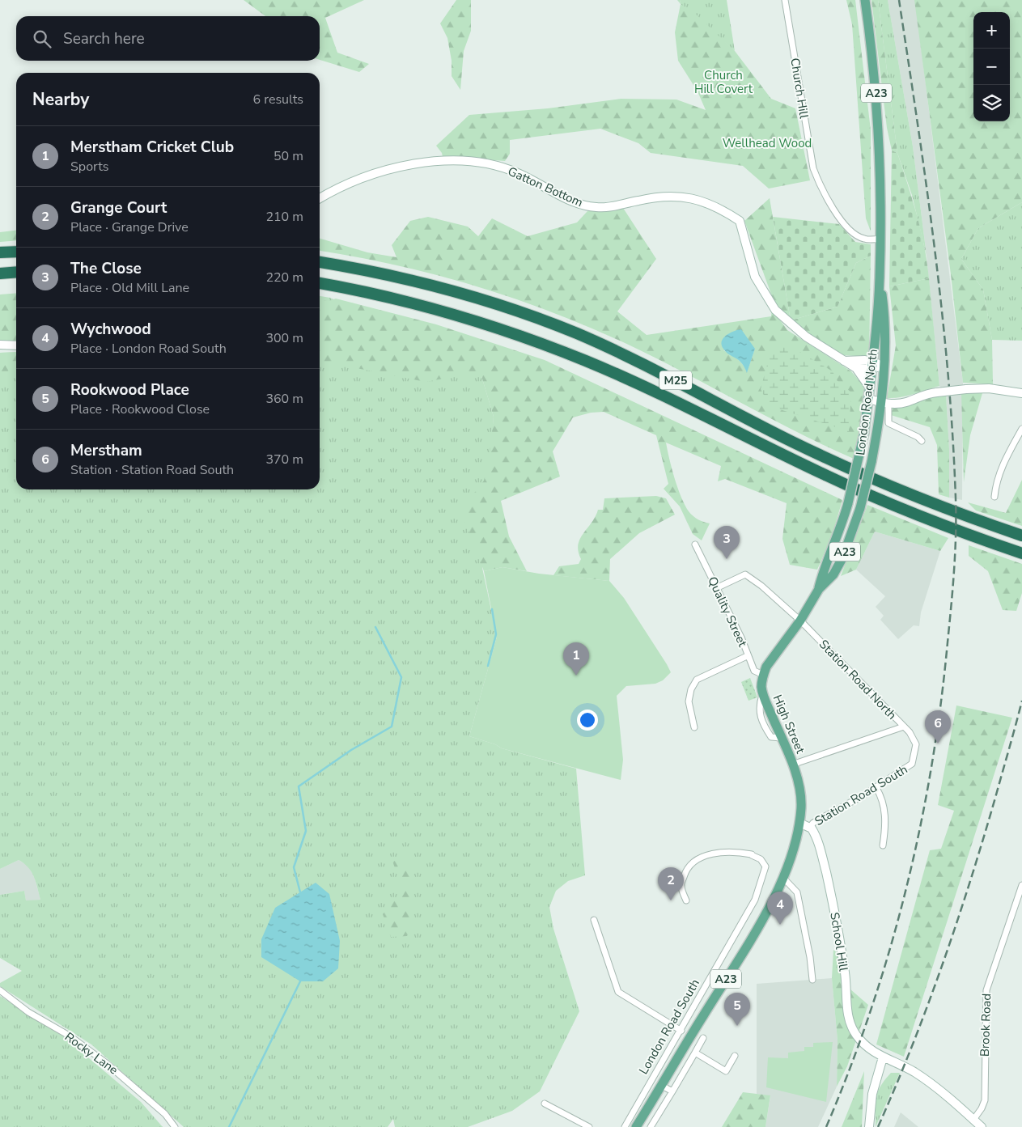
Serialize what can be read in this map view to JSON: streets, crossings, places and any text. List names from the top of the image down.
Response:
{
  "streets": {
    "highway": ["M25"],
    "main road": [
      "A23",
      "London Road North",
      "High Street",
      "London Road South"
    ],
    "street": [
      "Church Hill",
      "Gatton Bottom",
      "Quality Street",
      "Station Road North",
      "Station Road South",
      "School Hill",
      "Brook Road",
      "Rocky Lane"
    ]
  },
  "crossings": [
    ["Church Hill", "London Road North"],
    ["A23", "London Road North"],
    ["A23", "Quality Street"],
    ["A23", "Station Road North"],
    ["A23", "High Street"],
    ["Gatton Bottom", "London Road North"],
    ["London Road North", "Station Road North"],
    ["Quality Street", "Station Road North"],
    ["Quality Street", "High Street"],
    ["Station Road North", "Station Road South"],
    ["High Street", "London Road South"],
    ["Station Road South", "School Hill"],
    ["School Hill", "Brook Road"]
  ],
  "parks": ["Church Hill Covert", "Wellhead Wood"],
  "page": {
    "map_buttons": ["+", "−"],
    "search": "Search here",
    "heading": ["Nearby", "6 results"],
    "list": [
      {
        "mark": "1",
        "name": "Merstham Cricket Club",
        "note": "Sports",
        "value": "50 m"
      },
      {
        "mark": "2",
        "name": "Grange Court",
        "note": "Place · Grange Drive",
        "value": "210 m"
      },
      {
        "mark": "3",
        "name": "The Close",
        "note": "Place · Old Mill Lane",
        "value": "220 m"
      },
      {
        "mark": "4",
        "name": "Wychwood",
        "note": "Place · London Road South",
        "value": "300 m"
      },
      {
        "mark": "5",
        "name": "Rookwood Place",
        "note": "Place · Rookwood Close",
        "value": "360 m"
      },
      {
        "mark": "6",
        "name": "Merstham",
        "note": "Station · Station Road South",
        "value": "370 m"
      }
    ],
    "pins": [
      "3",
      "1",
      "6",
      "2",
      "4",
      "5"
    ]
  }
}
